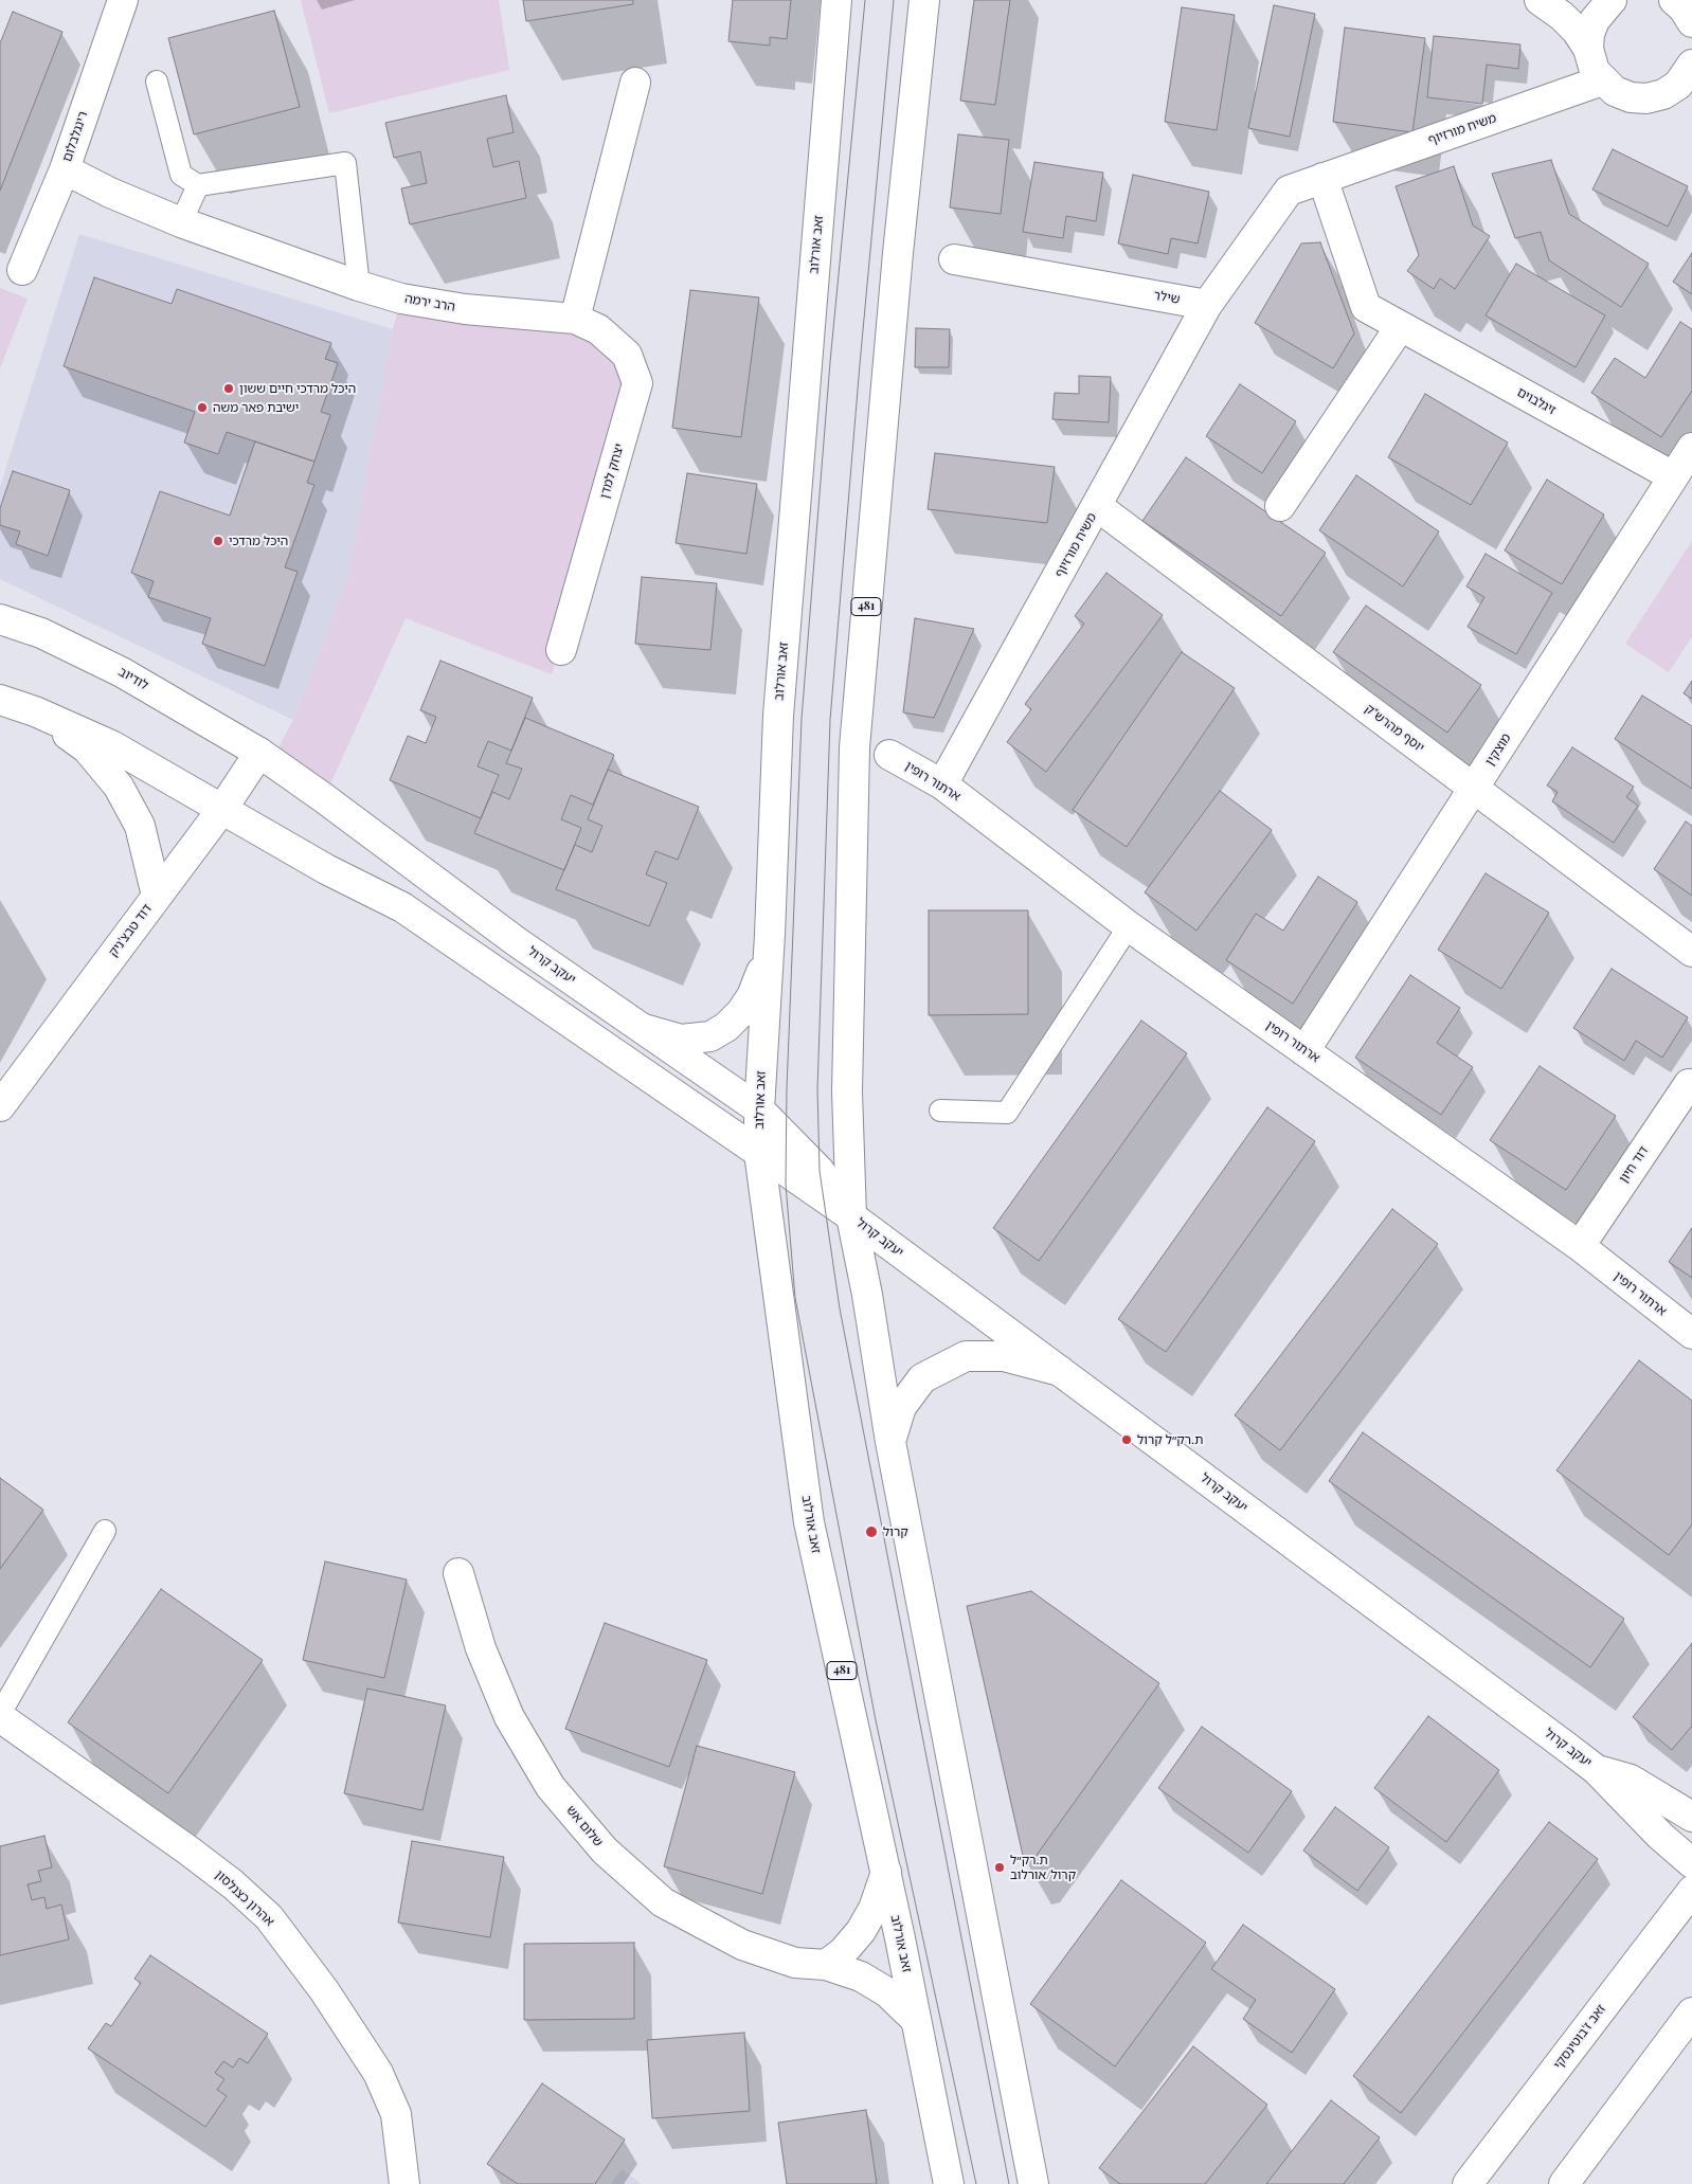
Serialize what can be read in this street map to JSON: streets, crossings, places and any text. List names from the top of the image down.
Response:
{
  "streets": {
    "street": [
      "משיח מורזיוף",
      "רינגלבלום",
      "זאב אורלוב",
      "שילר",
      "הרב ירמה",
      "זיגלבוים",
      "יצחק למדן",
      "481",
      "לודיוב",
      "יוסף מהרש\"ק",
      "מוצקין",
      "ארתור רופין",
      "דוד טבצ'ניק",
      "יעקב קרול",
      "דוד חיון",
      "שלום אש",
      "אהרון כצנלסון",
      "זאב ז'בוטינסקי"
    ]
  },
  "crossings": [
    ["משיח מורזיוף", "שילר"],
    ["משיח מורזיוף", "זיגלבוים"],
    ["משיח מורזיוף", "יוסף מהרש\"ק"],
    ["משיח מורזיוף", "ארתור רופין"],
    ["רינגלבלום", "הרב ירמה"],
    ["זאב אורלוב", "יעקב קרול"],
    ["זאב אורלוב", "שלום אש"],
    ["הרב ירמה", "יצחק למדן"],
    ["זיגלבוים", "מוצקין"],
    ["481", "יעקב קרול"],
    ["לודיוב", "דוד טבצ'ניק"],
    ["לודיוב", "יעקב קרול"],
    ["יוסף מהרש\"ק", "מוצקין"],
    ["מוצקין", "ארתור רופין"],
    ["ארתור רופין", "דוד חיון"],
    ["דוד טבצ'ניק", "יעקב קרול"]
  ],
  "places": [
    "היכל מרדכי חיים ששון",
    "ישיבת פאר משה",
    "היכל מרדכי",
    "ת.רק״ל קרול",
    "קרול",
    "ת.רק״ל קרול/אורלוב"
  ]
}
